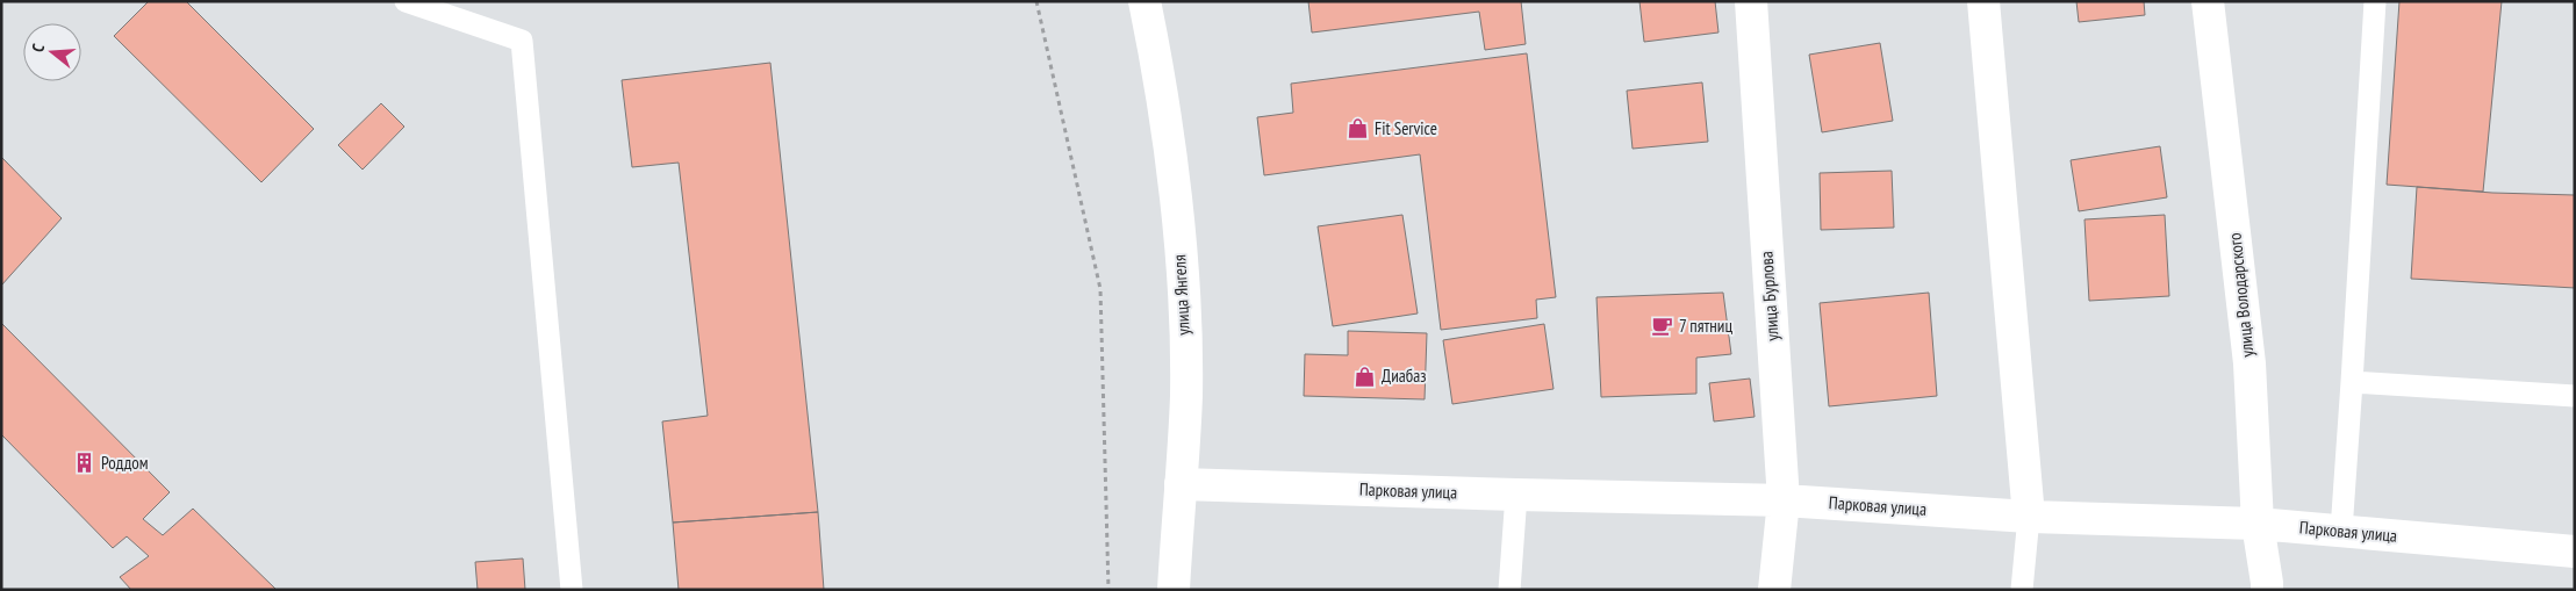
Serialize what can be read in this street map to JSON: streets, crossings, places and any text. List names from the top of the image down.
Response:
{
  "streets": {
    "street": [
      "улица Янгеля",
      "улица Володарского",
      "улица Бурлова",
      "Парковая улица"
    ]
  },
  "crossings": [
    ["улица Янгеля", "Парковая улица"],
    ["улица Володарского", "Парковая улица"],
    ["улица Бурлова", "Парковая улица"]
  ],
  "places": {
    "shop": ["Fit Service", "Диабаз"],
    "cafe": ["7 пятниц"],
    "building": ["Роддом"]
  },
  "north": "left"
}
